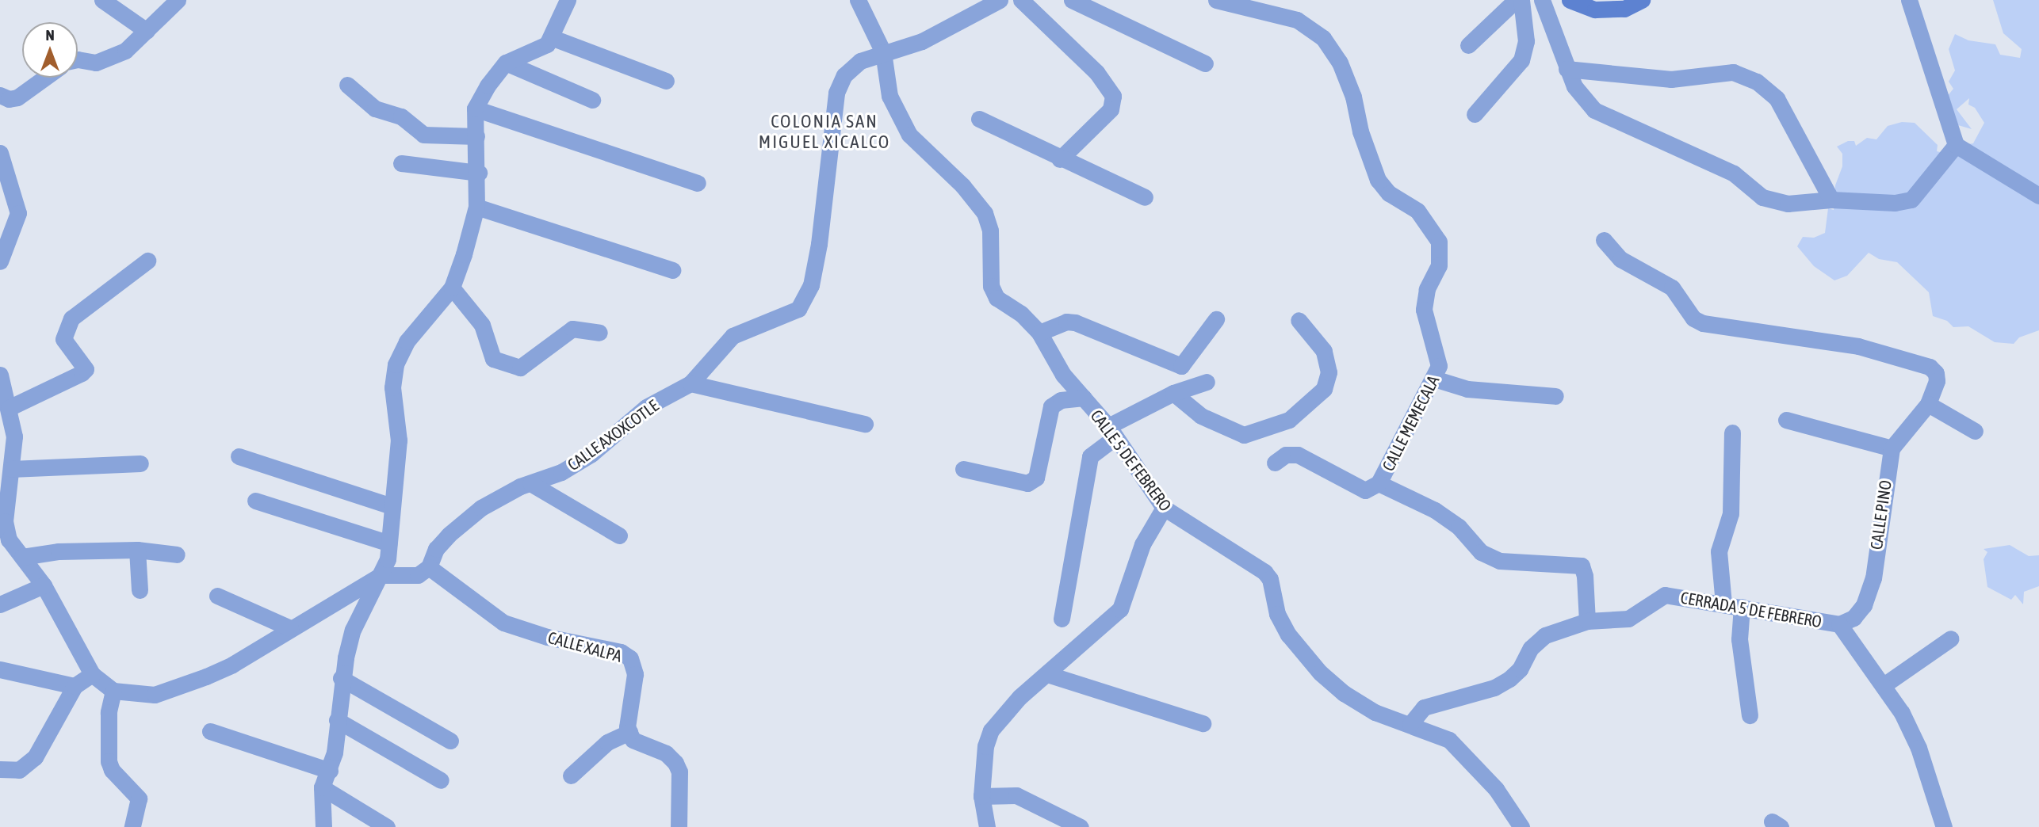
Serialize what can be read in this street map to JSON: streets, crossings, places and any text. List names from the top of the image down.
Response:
{
  "streets": {
    "street": [
      "CALLE MEMECALA",
      "CALLE AXOXCOTLE",
      "CALLE 5 DE FEBRERO",
      "CALLE PINO",
      "CERRADA 5 DE FEBRERO",
      "CALLE XALPA"
    ]
  },
  "crossings": [
    ["CALLE MEMECALA", "CERRADA 5 DE FEBRERO"],
    ["CALLE AXOXCOTLE", "CALLE 5 DE FEBRERO"],
    ["CALLE AXOXCOTLE", "CALLE XALPA"],
    ["CALLE 5 DE FEBRERO", "CERRADA 5 DE FEBRERO"],
    ["CALLE PINO", "CERRADA 5 DE FEBRERO"]
  ],
  "districts": ["COLONIA SAN MIGUEL XICALCO"],
  "north": "top"
}
